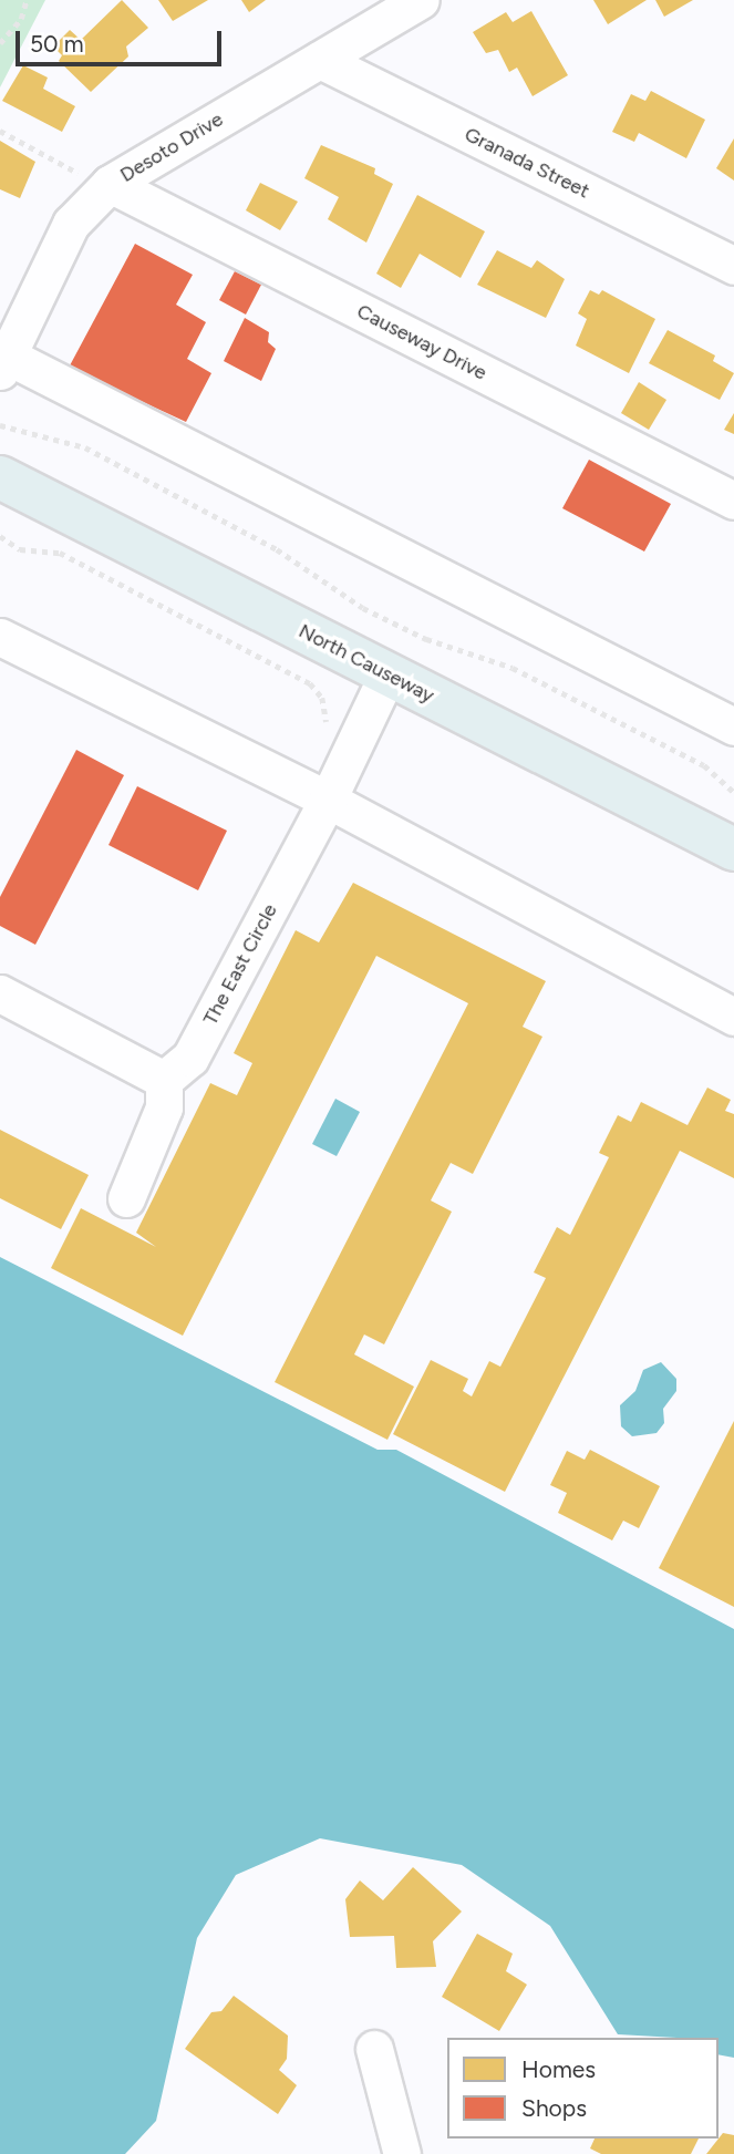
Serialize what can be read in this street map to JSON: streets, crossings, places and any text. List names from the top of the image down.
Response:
{
  "streets": {
    "main road": ["North Causeway"],
    "street": [
      "Desoto Drive",
      "Granada Street",
      "Causeway Drive",
      "The East Circle"
    ]
  },
  "crossings": [
    ["Desoto Drive", "Granada Street"],
    ["Desoto Drive", "Causeway Drive"],
    ["North Causeway", "The East Circle"]
  ],
  "legend": ["Homes", "Shops"],
  "scale_bar": "50 m"
}
